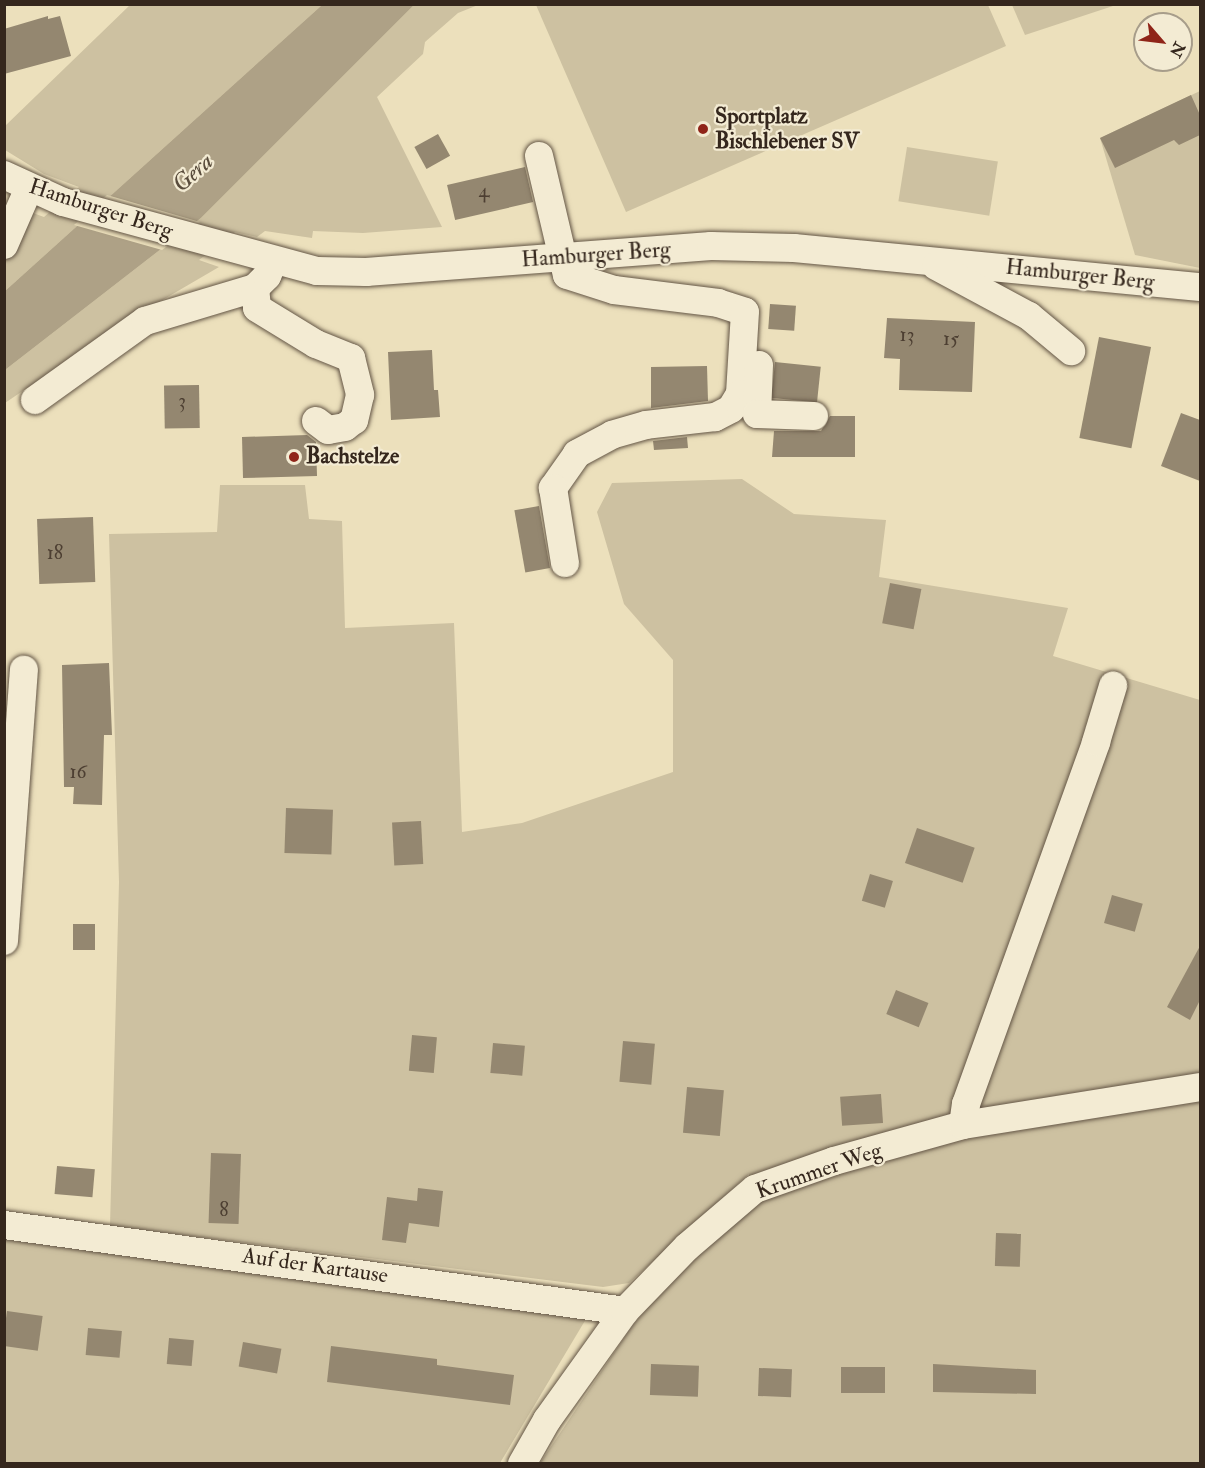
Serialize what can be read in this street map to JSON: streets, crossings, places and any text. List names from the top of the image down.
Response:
{
  "streets": {
    "street": ["Hamburger Berg", "Krummer Weg", "Auf der Kartause"]
  },
  "crossings": [
    ["Krummer Weg", "Auf der Kartause"]
  ],
  "water": ["Gera"],
  "places": ["Sportplatz Bischlebener SV", "Bachstelze"],
  "house_numbers": [
    "4",
    "13",
    "15",
    "3",
    "18",
    "16",
    "8"
  ],
  "north": "bottom right"
}
